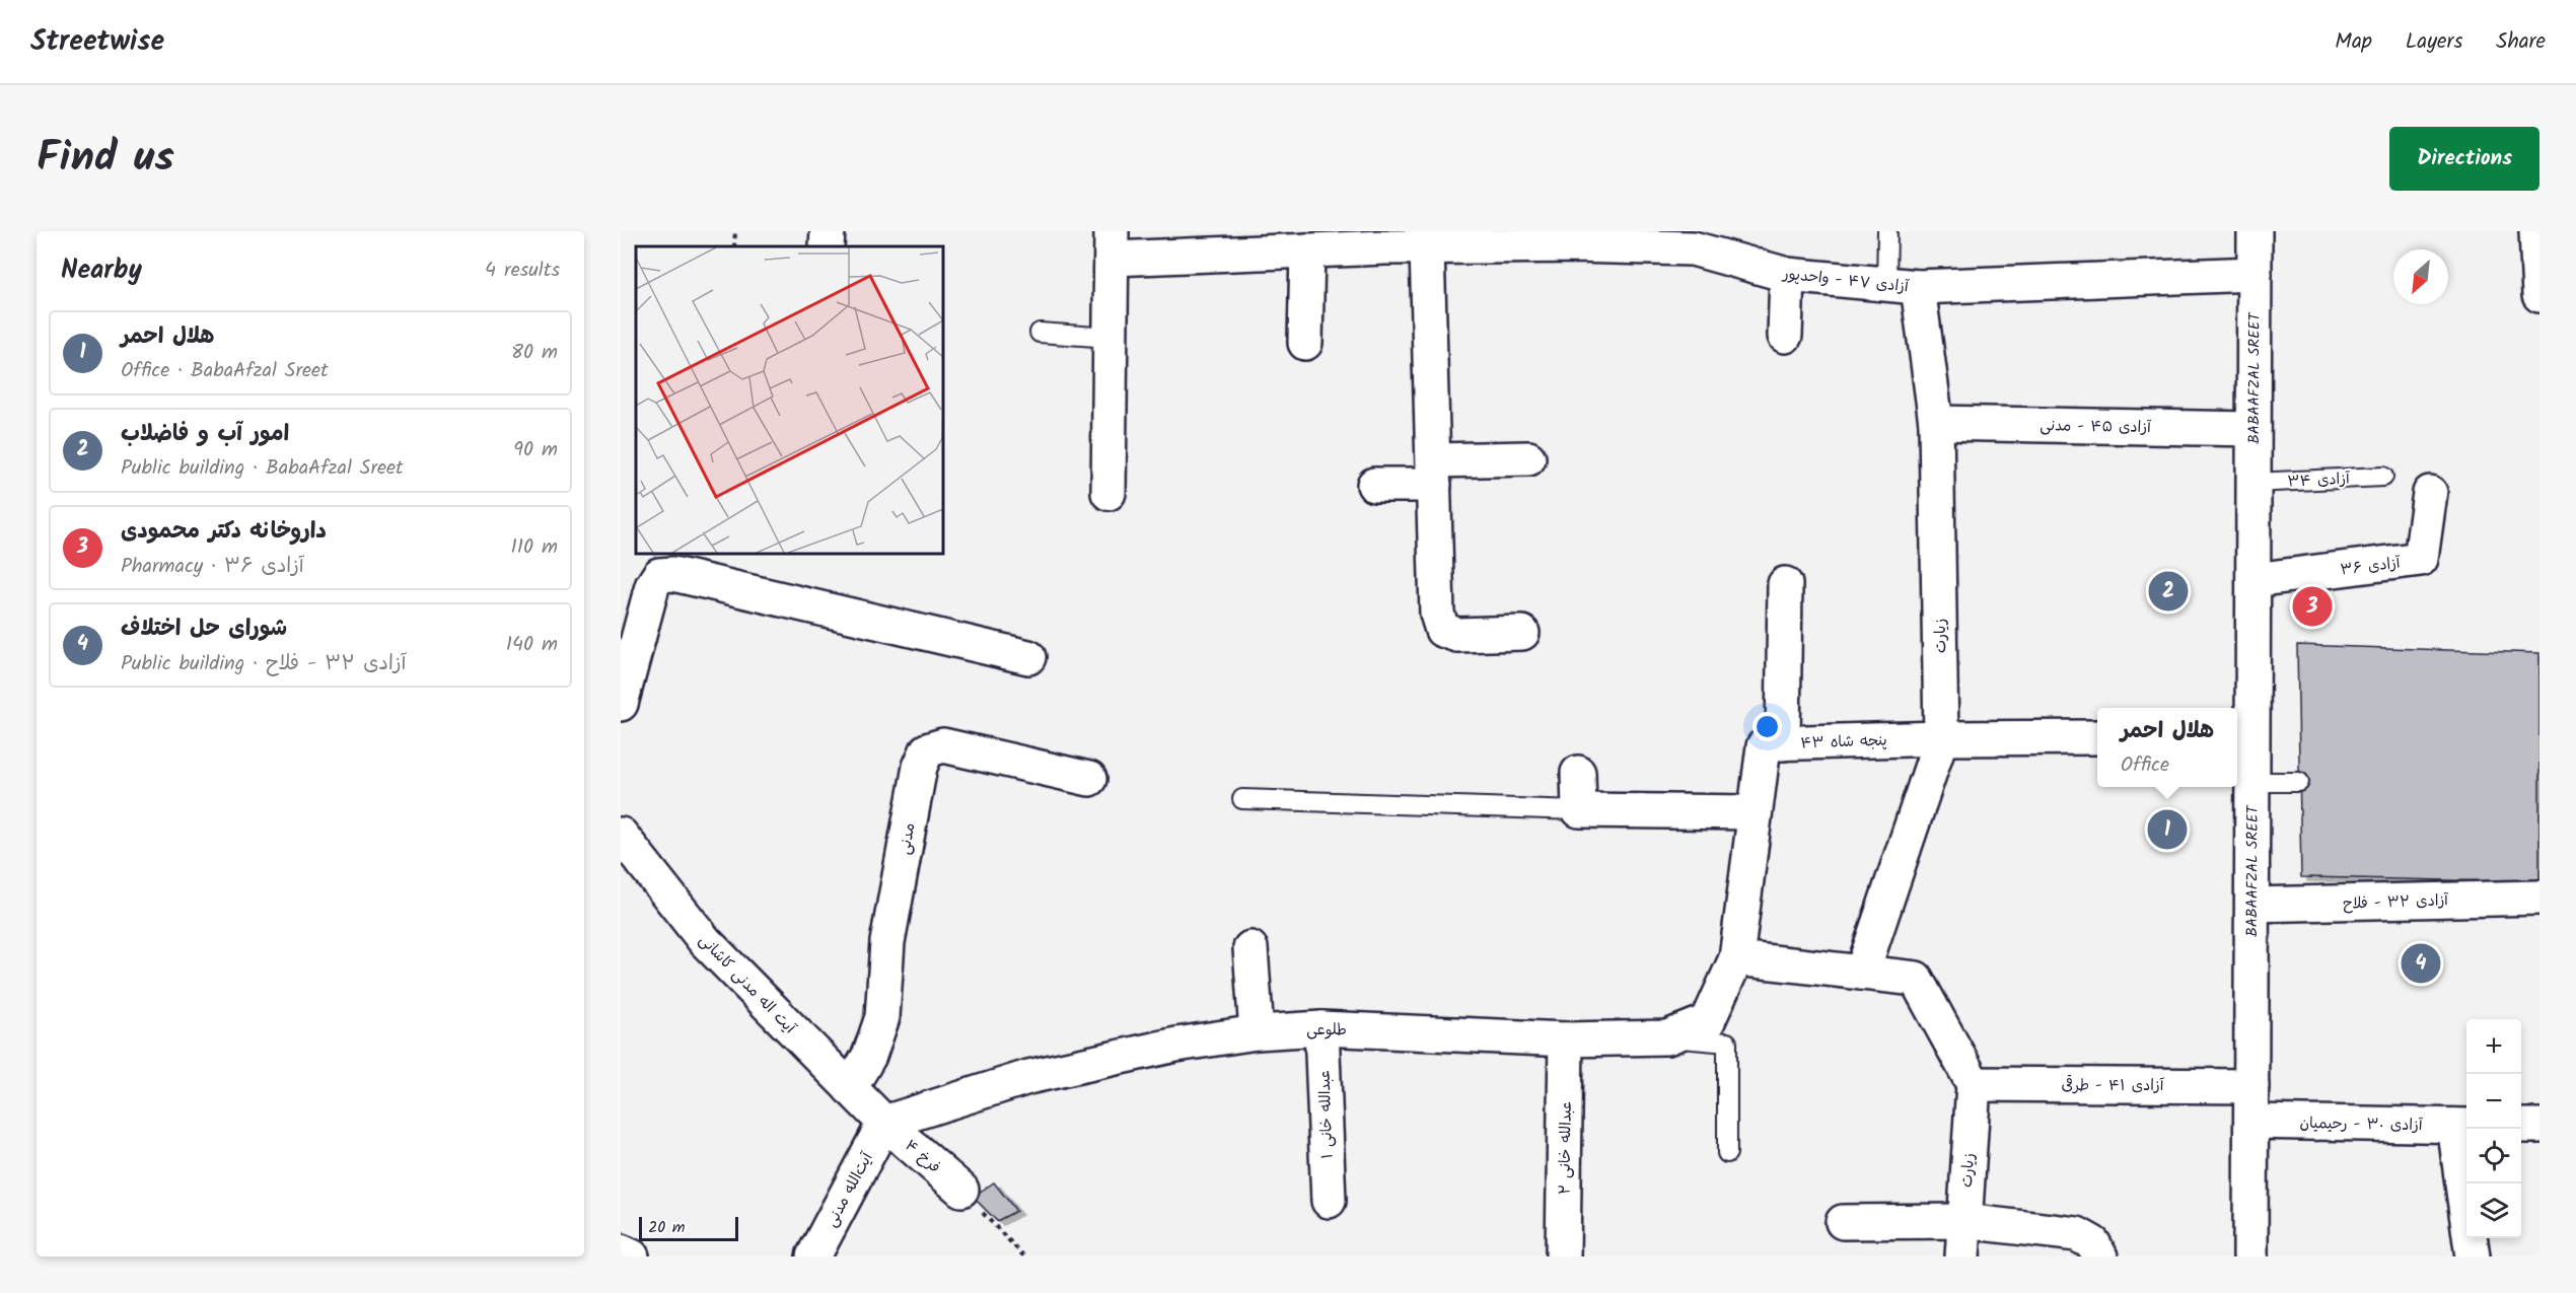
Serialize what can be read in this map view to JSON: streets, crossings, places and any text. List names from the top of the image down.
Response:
{
  "streets": {
    "street": [
      "آزادی ۴۷ - واحدپور",
      "BABAAFZAL SREET",
      "آزادی ۴۵ - مدنی",
      "آزادی ۳۶",
      "زیارت",
      "پنجه شاه ۴۳",
      "مدنی",
      "آزادی ۳۲ - فلاح",
      "آیت اله مدنی کاشانی",
      "طلوعی",
      "آزادی ۴۱ - طرقی",
      "عبدالله خانی ۱",
      "آزادی ۳۰ - رحیمیان",
      "عبدالله خانی ۲",
      "فرخ ۴",
      "آیت‌الله مدنی"
    ],
    "lane": ["آزادی ۳۴"]
  },
  "crossings": [
    ["آزادی ۴۷ - واحدپور", "BABAAFZAL SREET"],
    ["آزادی ۴۷ - واحدپور", "زیارت"],
    ["BABAAFZAL SREET", "آزادی ۴۵ - مدنی"],
    ["BABAAFZAL SREET", "آزادی ۳۴"],
    ["BABAAFZAL SREET", "آزادی ۳۶"],
    ["BABAAFZAL SREET", "آزادی ۳۲ - فلاح"],
    ["BABAAFZAL SREET", "آزادی ۴۱ - طرقی"],
    ["BABAAFZAL SREET", "آزادی ۳۰ - رحیمیان"],
    ["آزادی ۴۵ - مدنی", "زیارت"],
    ["زیارت", "پنجه شاه ۴۳"],
    ["زیارت", "آزادی ۴۱ - طرقی"],
    ["پنجه شاه ۴۳", "طلوعی"],
    ["مدنی", "آیت اله مدنی کاشانی"],
    ["آیت اله مدنی کاشانی", "طلوعی"],
    ["آیت اله مدنی کاشانی", "فرخ ۴"],
    ["آیت اله مدنی کاشانی", "آیت‌الله مدنی"],
    ["طلوعی", "عبدالله خانی ۱"],
    ["طلوعی", "عبدالله خانی ۲"],
    ["طلوعی", "فرخ ۴"],
    ["طلوعی", "آیت‌الله مدنی"],
    ["فرخ ۴", "آیت‌الله مدنی"]
  ],
  "scale_bar": "20 m",
  "north": "bottom left",
  "page": {
    "header": "Streetwise",
    "nav": ["Map", "Layers", "Share"],
    "title": "Find us",
    "buttons": "Directions",
    "heading": ["Nearby", "4 results"],
    "list": [
      {
        "mark": "1",
        "name": "هلال احمر",
        "note": "Office · BabaAfzal Sreet",
        "value": "80 m"
      },
      {
        "mark": "2",
        "name": "امور آب و فاضلاب",
        "note": "Public building · BabaAfzal Sreet",
        "value": "90 m"
      },
      {
        "mark": "3",
        "name": "داروخانه دکتر محمودی",
        "note": "Pharmacy · آزادی ۳۶",
        "value": "110 m"
      },
      {
        "mark": "4",
        "name": "شورای حل اختلاف",
        "note": "Public building · آزادی ۳۲ - فلاح",
        "value": "140 m"
      }
    ],
    "pins": [
      "2",
      "3",
      "1",
      "4"
    ],
    "popup": ["هلال احمر", "Office"],
    "map_buttons": ["+", "−"],
    "scale": "20 m"
  }
}
